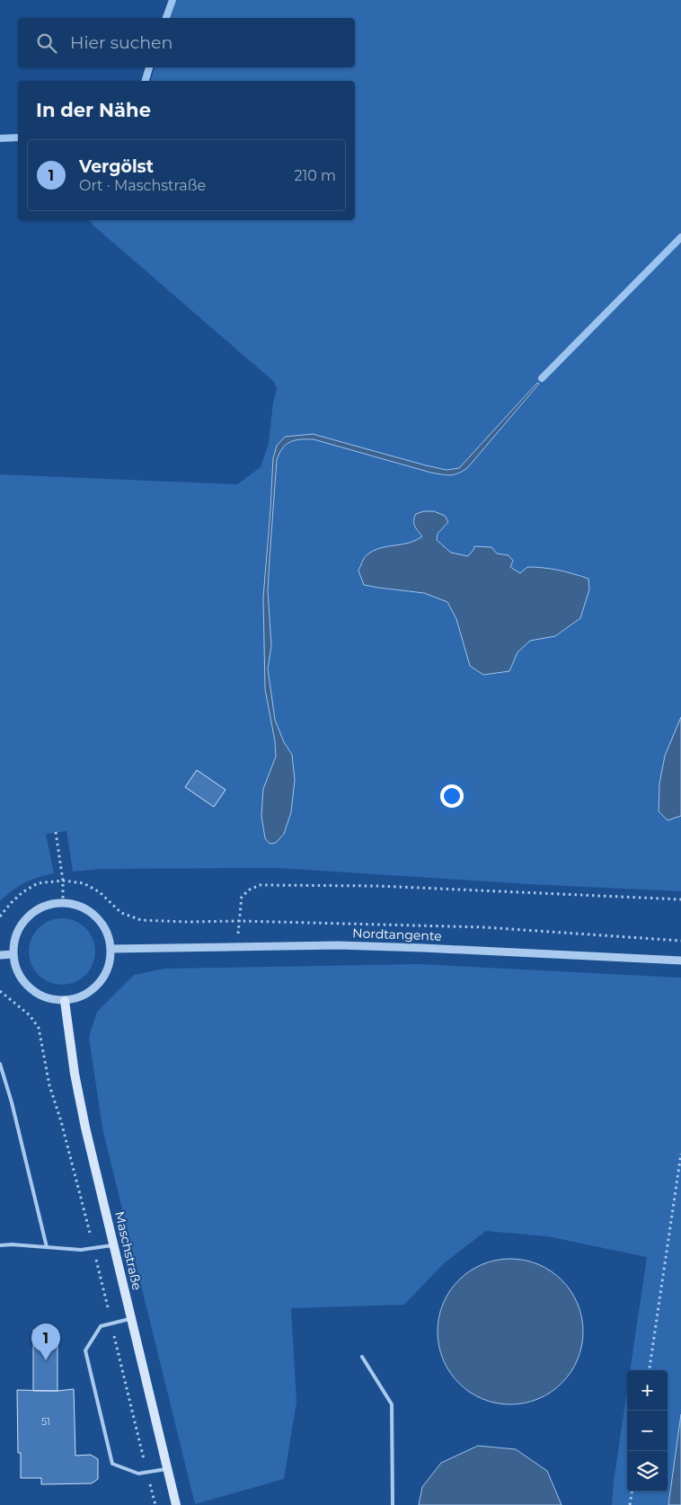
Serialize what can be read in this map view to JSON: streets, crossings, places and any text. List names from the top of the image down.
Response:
{
  "streets": {
    "main road": ["Maschstraße"],
    "street": ["Nordtangente"]
  },
  "crossings": [
    ["Nordtangente", "Maschstraße"]
  ],
  "house_numbers": ["51"],
  "page": {
    "search": "Hier suchen",
    "heading": "In der Nähe",
    "list": [
      {
        "mark": "1",
        "name": "Vergölst",
        "note": "Ort · Maschstraße",
        "value": "210 m"
      }
    ],
    "pins": "1",
    "map_buttons": ["+", "−"]
  }
}
